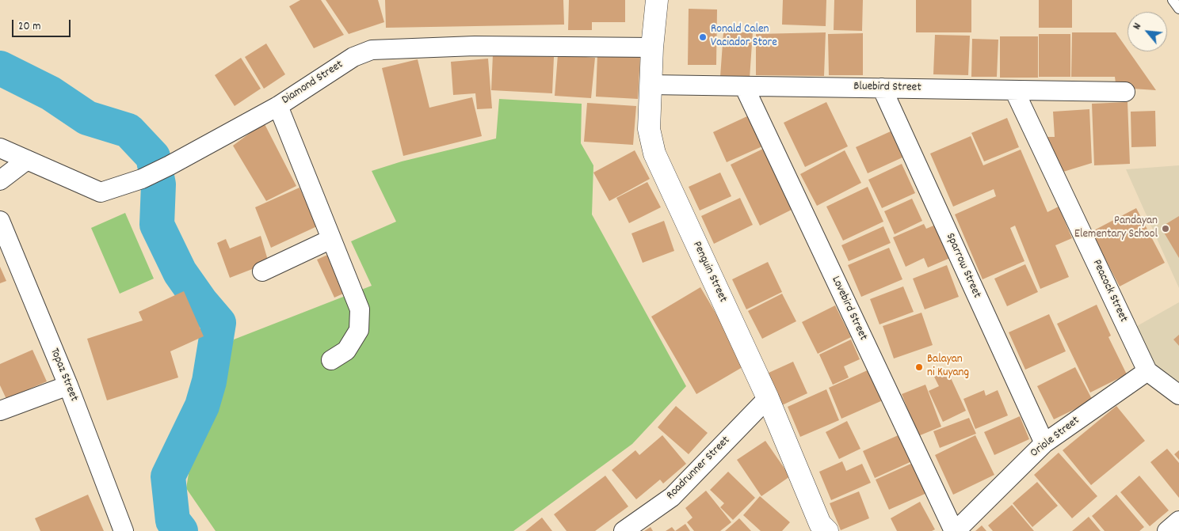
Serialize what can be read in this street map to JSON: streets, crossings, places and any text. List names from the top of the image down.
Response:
{
  "streets": {
    "street": [
      "Diamond Street",
      "Bluebird Street",
      "Sparrow Street",
      "Penguin Street",
      "Peacock Street",
      "Lovebird Street",
      "Topaz Street",
      "Oriole Street",
      "Roadrunner Street"
    ]
  },
  "crossings": [
    ["Diamond Street", "Penguin Street"],
    ["Bluebird Street", "Sparrow Street"],
    ["Bluebird Street", "Penguin Street"],
    ["Bluebird Street", "Peacock Street"],
    ["Bluebird Street", "Lovebird Street"],
    ["Sparrow Street", "Oriole Street"],
    ["Penguin Street", "Roadrunner Street"],
    ["Peacock Street", "Oriole Street"],
    ["Lovebird Street", "Oriole Street"]
  ],
  "places": ["Ronald Calen Vaciador Store", "Pandayan Elementary School", "Balayan ni Kuyang"],
  "scale_bar": "20 m",
  "north": "top left"
}
